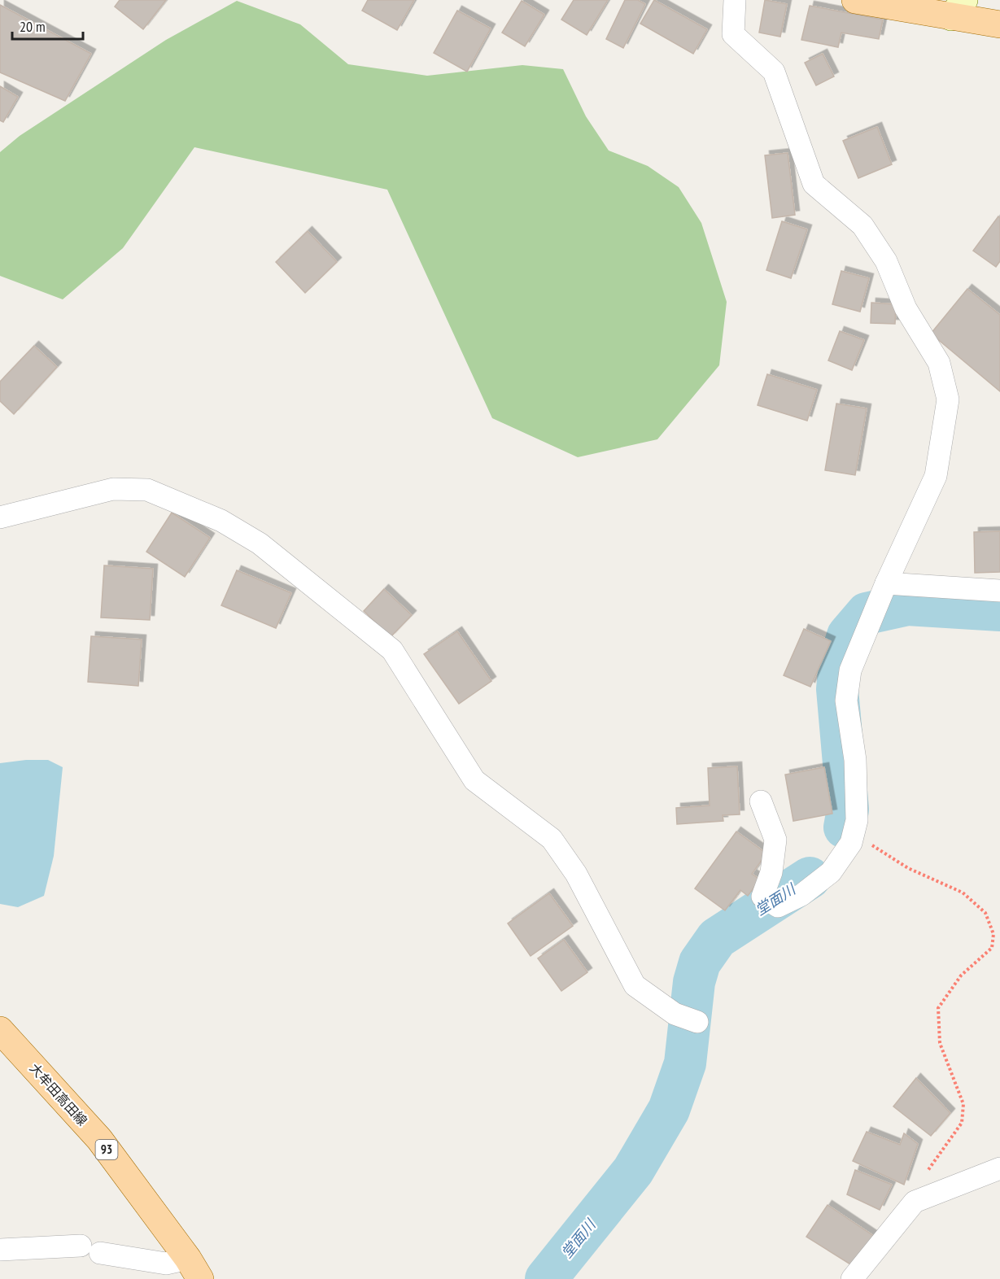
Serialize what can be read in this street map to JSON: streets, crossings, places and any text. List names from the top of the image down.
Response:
{
  "streets": {
    "main road": ["大牟田高田線", "93"]
  },
  "water": ["堂面川"],
  "scale_bar": "20 m"
}
